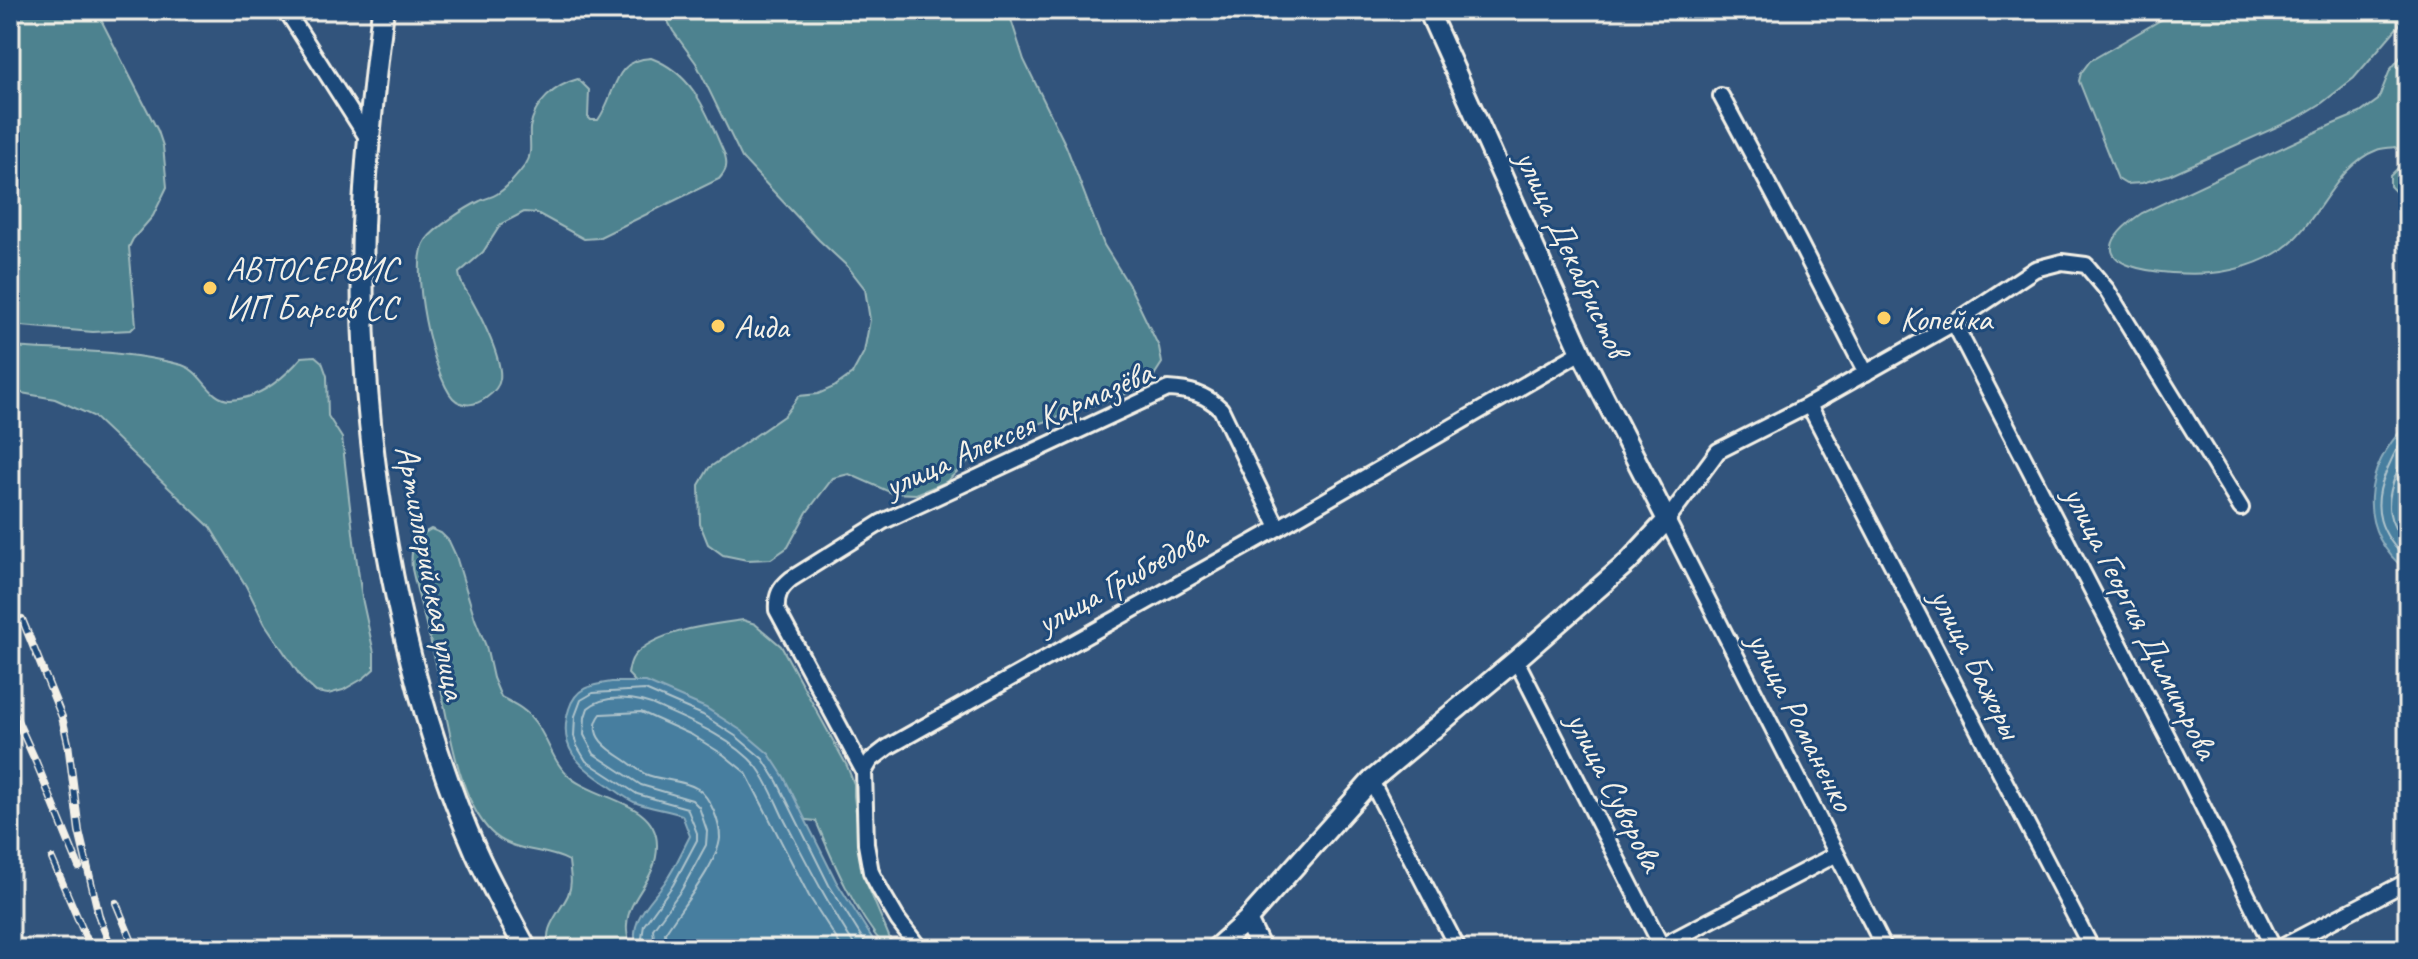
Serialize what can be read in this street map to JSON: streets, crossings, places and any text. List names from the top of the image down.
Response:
{
  "streets": {
    "main road": ["Артиллерийская улица"],
    "street": [
      "улица Декабристов",
      "улица Алексея Кармазёва",
      "улица Грибоедова",
      "улица Георгия Димитрова",
      "улица Бажоры",
      "улица Романенко",
      "улица Суворова"
    ]
  },
  "crossings": [
    ["улица Декабристов", "улица Грибоедова"],
    ["улица Декабристов", "улица Романенко"],
    ["улица Алексея Кармазёва", "улица Грибоедова"]
  ],
  "places": ["АВТОСЕРВИС ИП Барсов СС", "Копейка", "Аида"]
}
